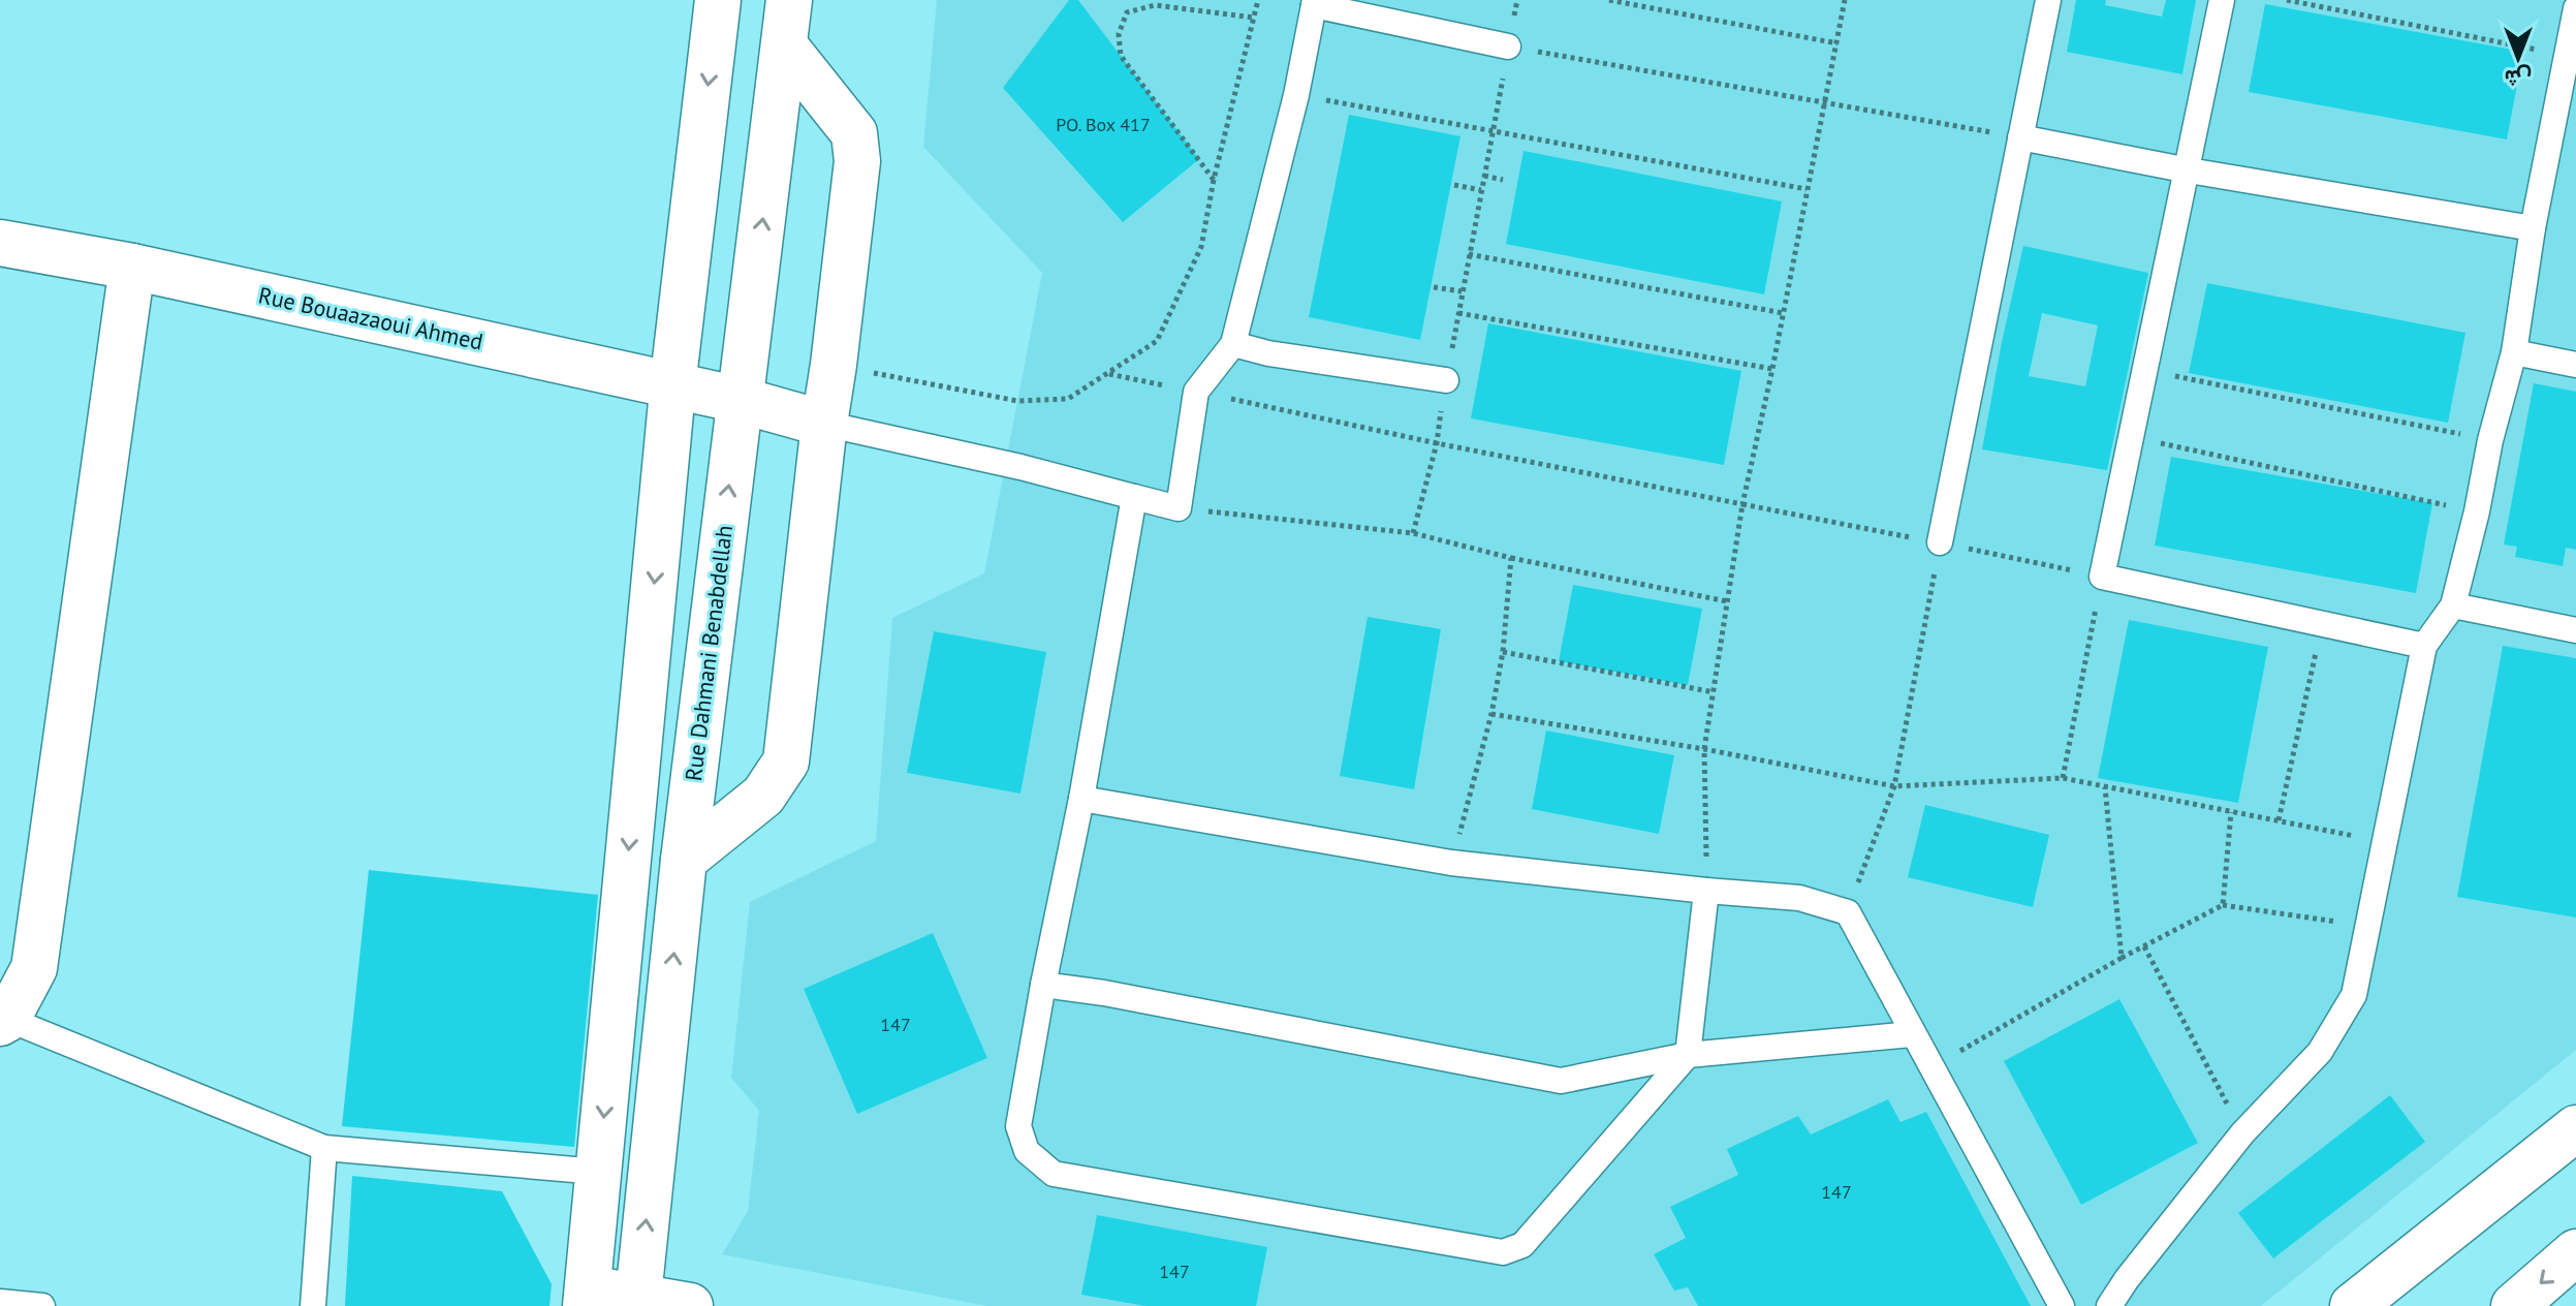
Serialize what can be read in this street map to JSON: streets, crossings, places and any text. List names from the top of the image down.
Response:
{
  "streets": {
    "street": ["Rue Bouaazaoui Ahmed", "Rue Dahmani Benabdellah"]
  },
  "crossings": [
    ["Rue Bouaazaoui Ahmed", "Rue Dahmani Benabdellah"]
  ],
  "house_numbers": [
    "PO. Box 417",
    "147",
    "147",
    "147"
  ],
  "north": "bottom"
}
